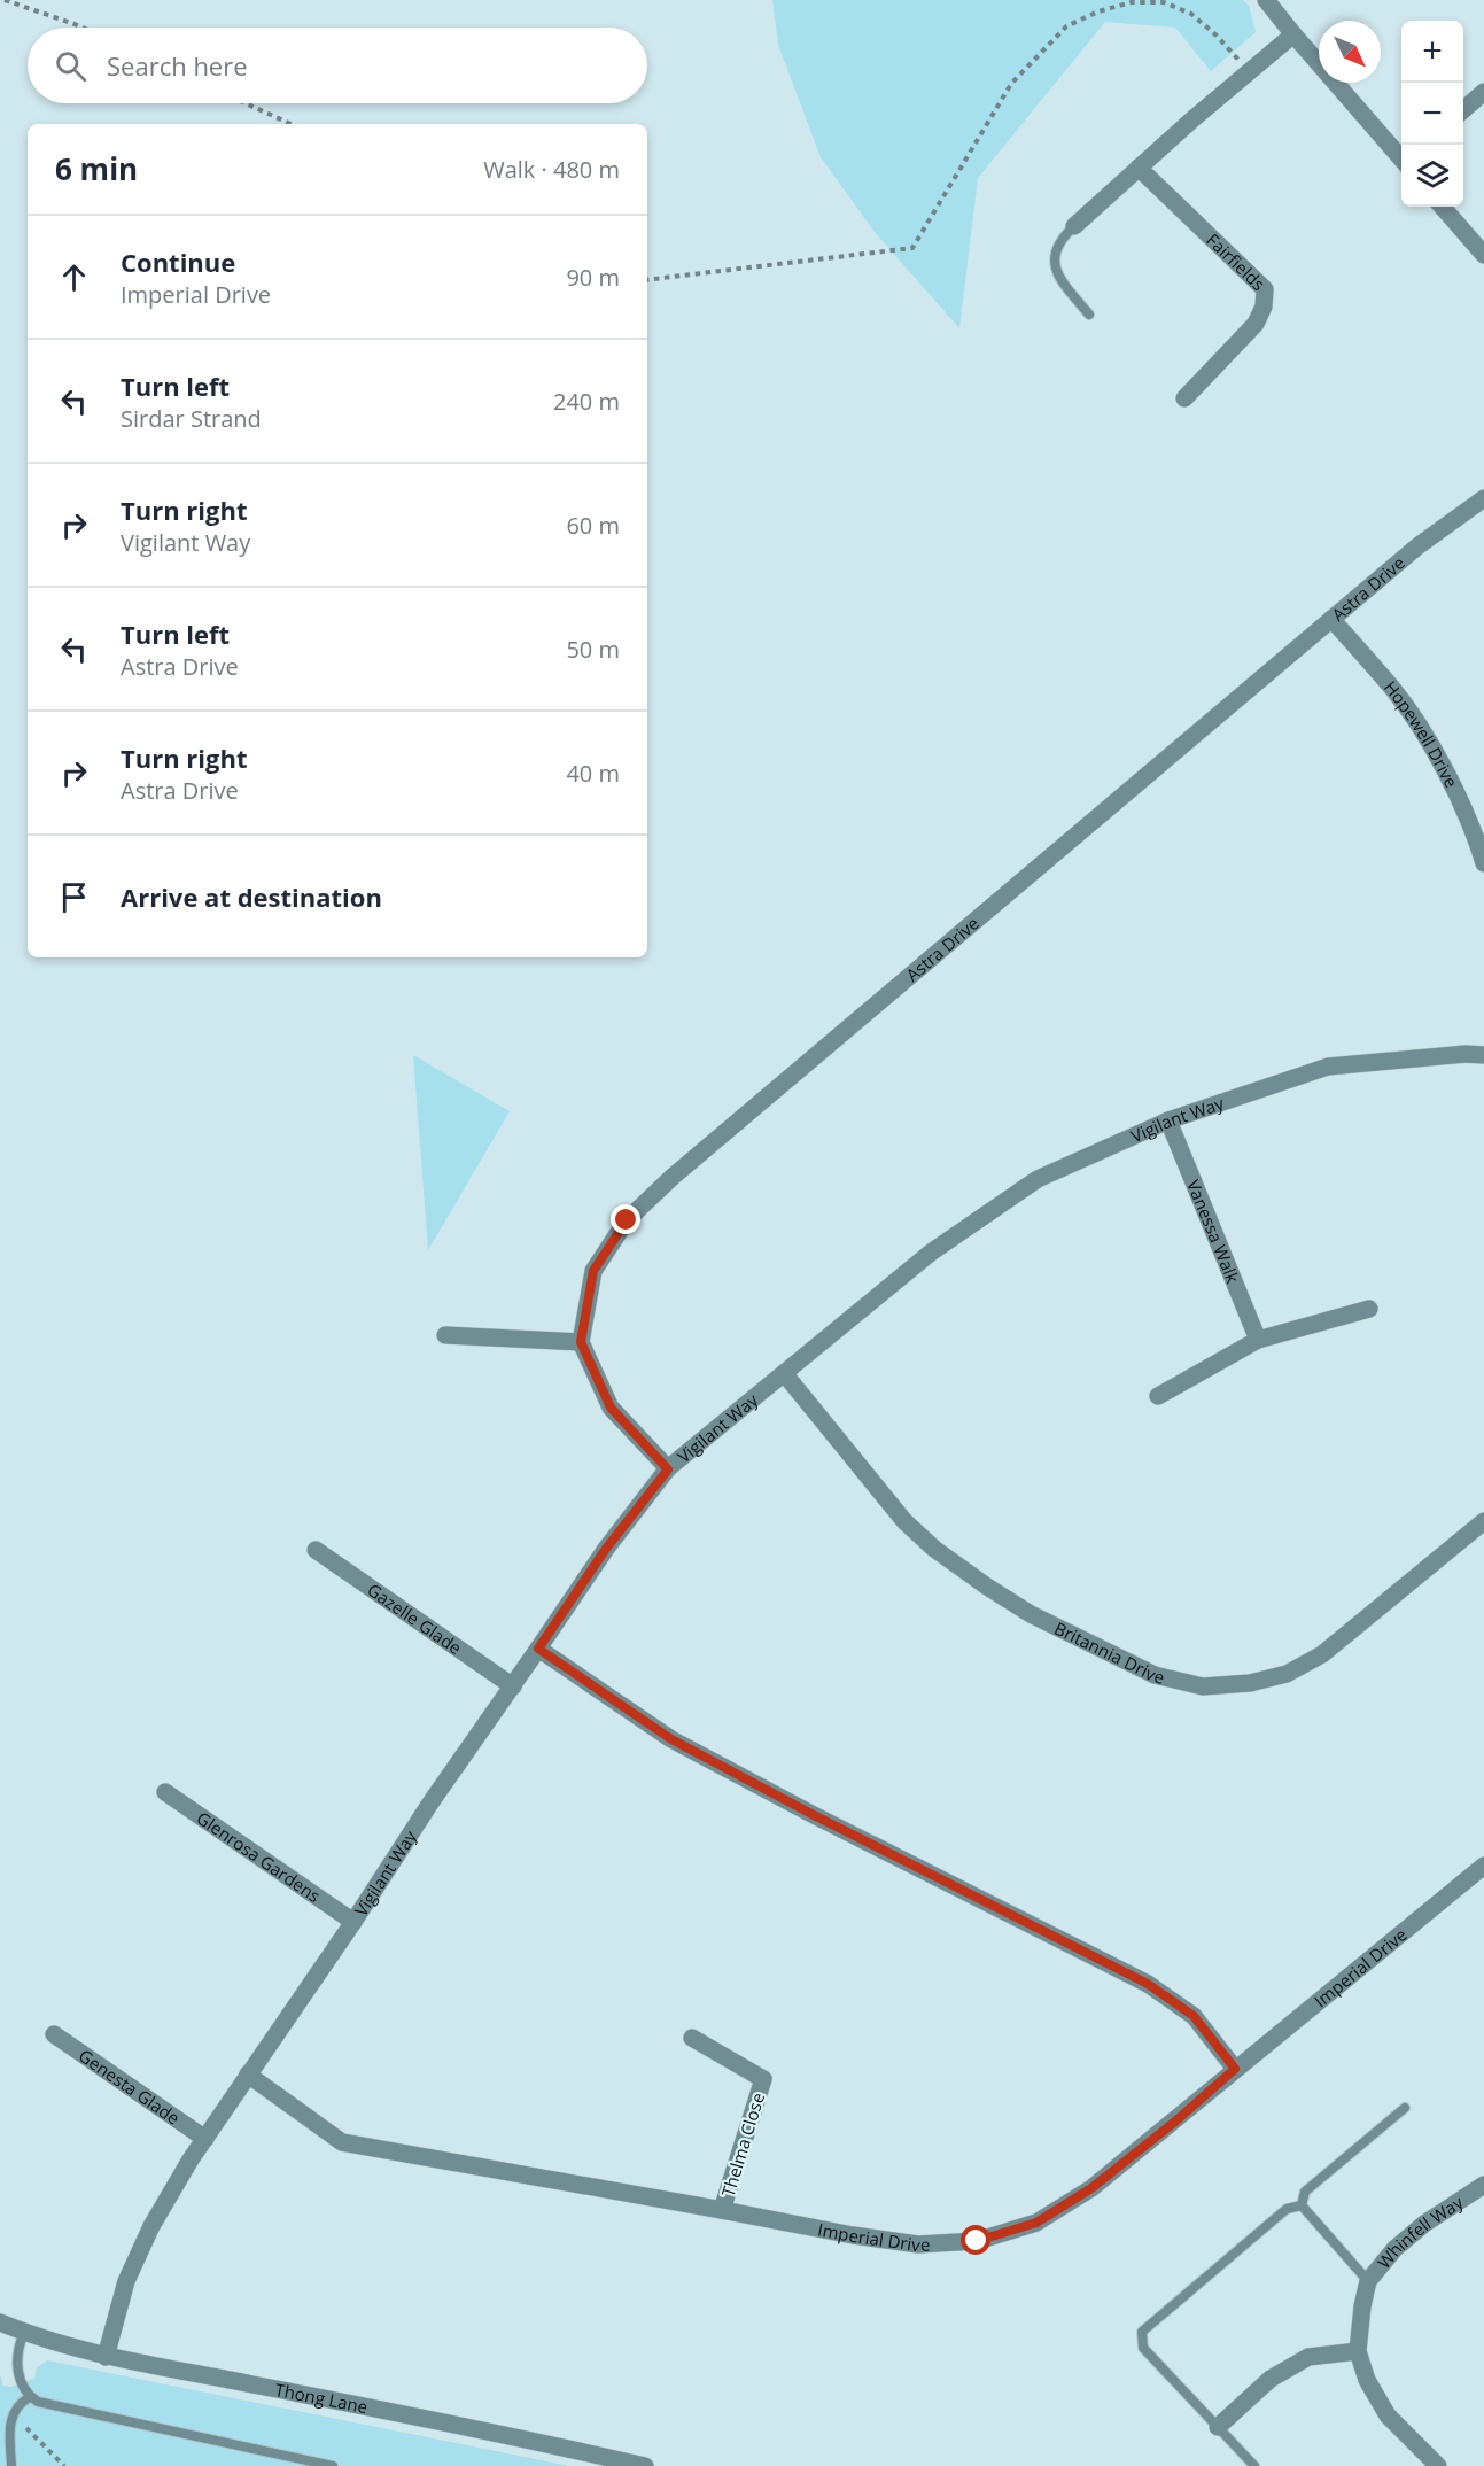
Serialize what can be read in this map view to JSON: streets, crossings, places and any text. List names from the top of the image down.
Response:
{
  "streets": {
    "street": [
      "Fairfields",
      "Astra Drive",
      "Hopewell Drive",
      "Vigilant Way",
      "Vanessa Walk",
      "Gazelle Glade",
      "Britannia Drive",
      "Glenrosa Gardens",
      "Imperial Drive",
      "Genesta Glade",
      "Thelma Close",
      "Whinfell Way",
      "Thong Lane"
    ]
  },
  "crossings": [
    ["Astra Drive", "Hopewell Drive"],
    ["Vigilant Way", "Vanessa Walk"],
    ["Vigilant Way", "Gazelle Glade"],
    ["Vigilant Way", "Britannia Drive"],
    ["Vigilant Way", "Glenrosa Gardens"],
    ["Vigilant Way", "Imperial Drive"],
    ["Vigilant Way", "Genesta Glade"],
    ["Vigilant Way", "Thong Lane"],
    ["Imperial Drive", "Thelma Close"]
  ],
  "north": "bottom right",
  "page": {
    "map_buttons": ["+", "−"],
    "search": "Search here",
    "heading": ["6 min", "Walk · 480 m"],
    "list": [
      ["Continue", "Imperial Drive", "90 m"],
      ["Turn left", "Sirdar Strand", "240 m"],
      ["Turn right", "Vigilant Way", "60 m"],
      ["Turn left", "Astra Drive", "50 m"],
      ["Turn right", "Astra Drive", "40 m"],
      "Arrive at destination"
    ]
  }
}
